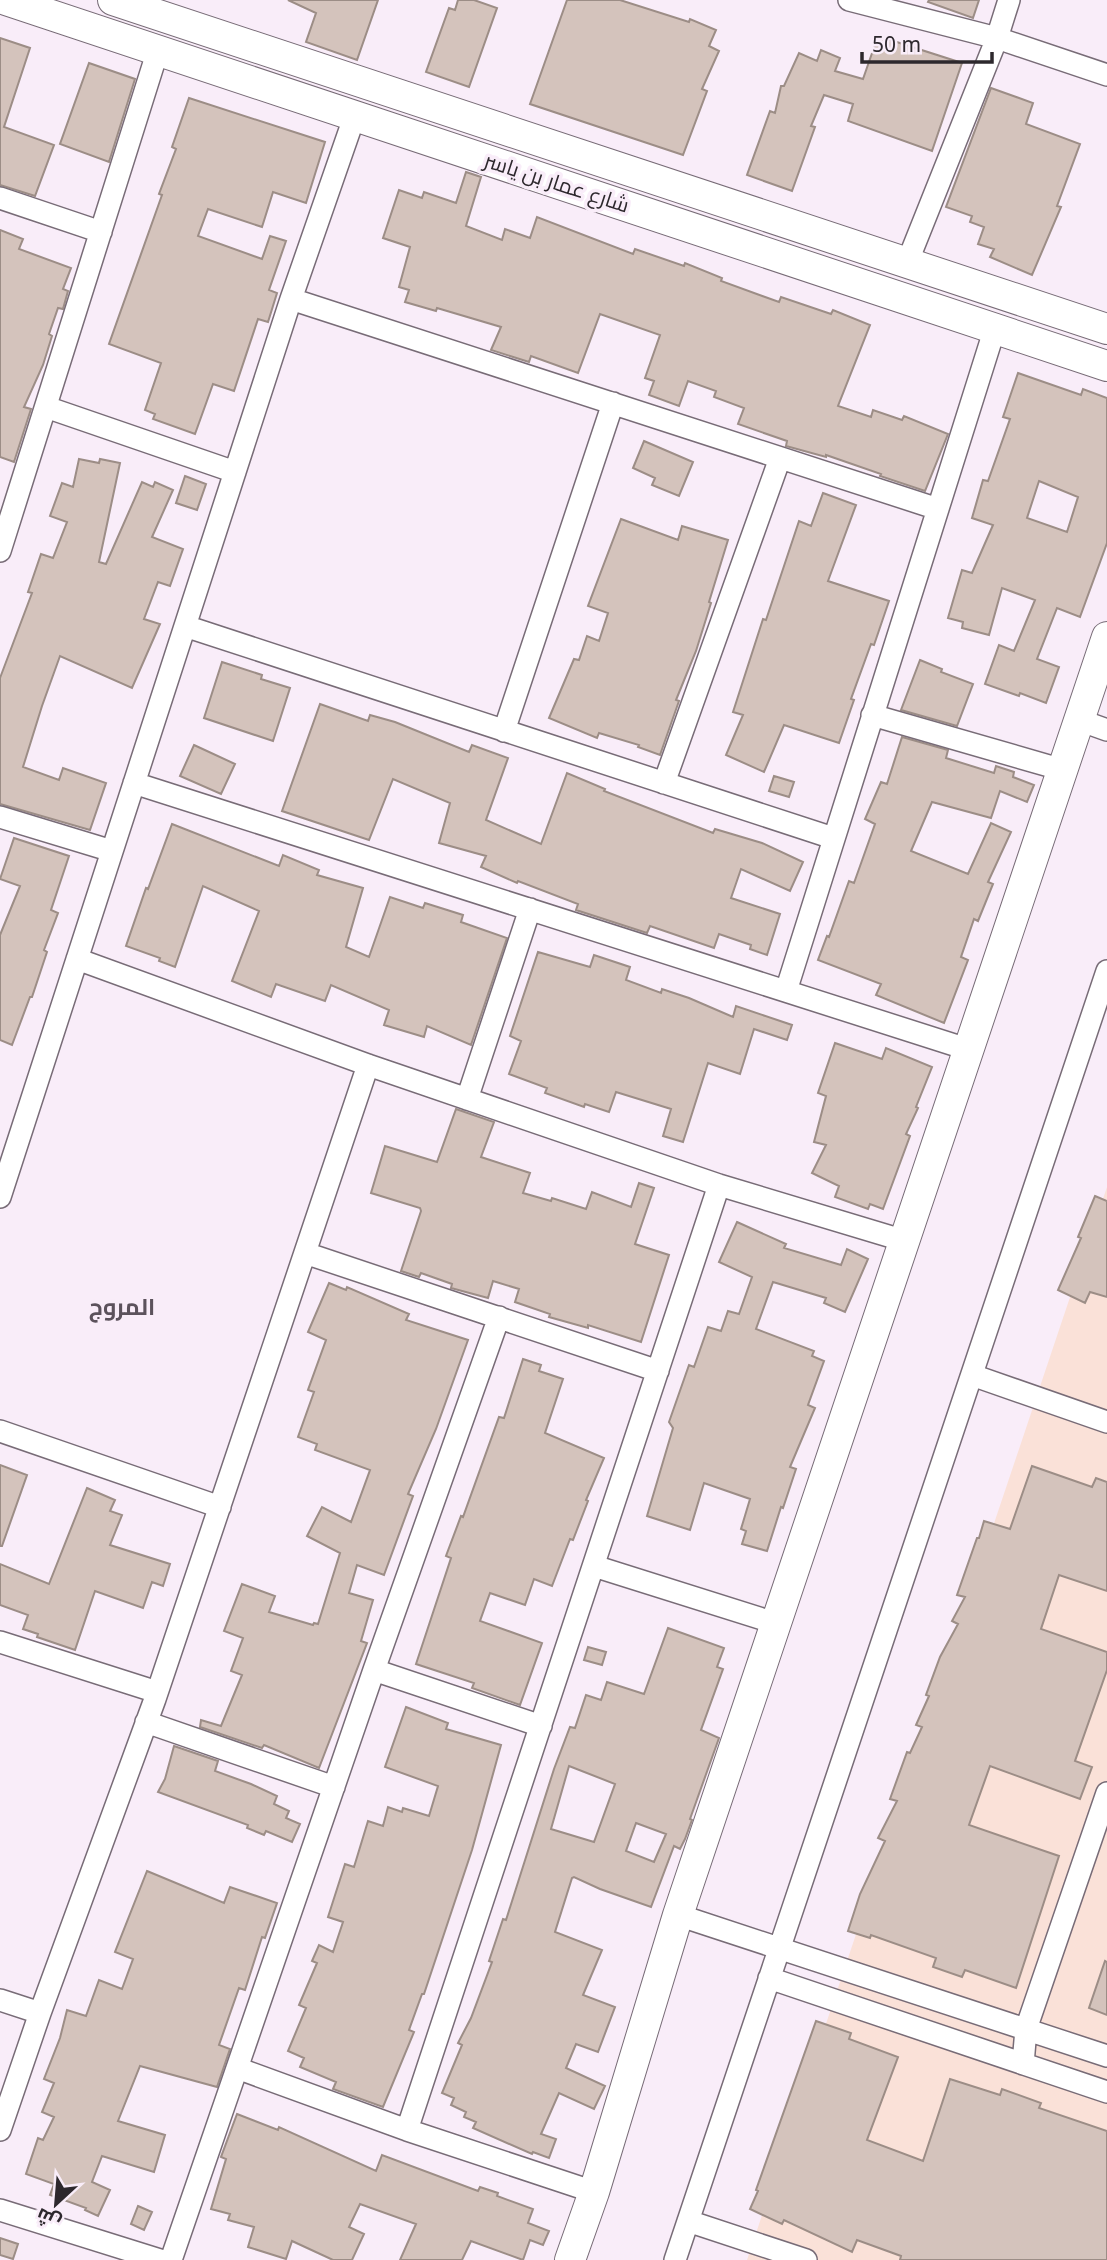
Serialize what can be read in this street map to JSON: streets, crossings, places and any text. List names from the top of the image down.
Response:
{
  "streets": {
    "street": ["شارع عمار بن ياسر"]
  },
  "districts": ["المروج"],
  "scale_bar": "50 m",
  "north": "bottom left"
}
